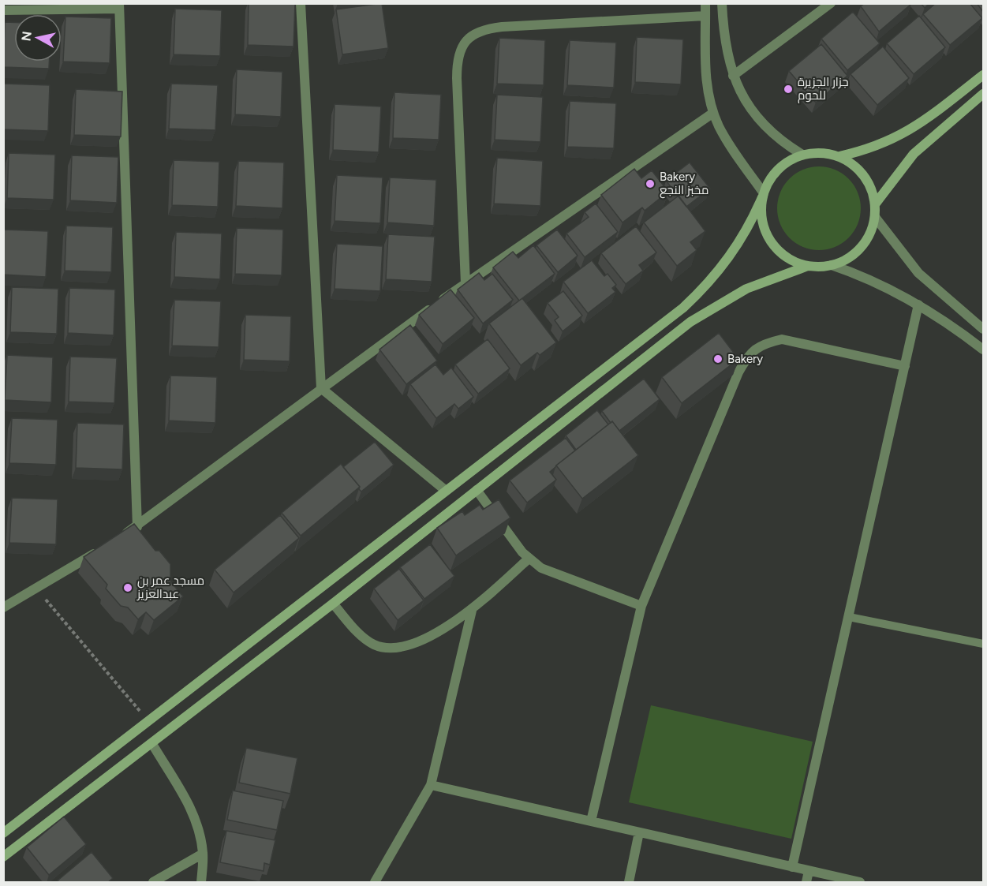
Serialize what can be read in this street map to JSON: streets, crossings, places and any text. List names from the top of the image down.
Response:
{
  "places": [
    "جزار الجزيرة للحوم",
    "Bakery مخبز النجع",
    "Bakery",
    "مسجد عمر بن عبدالعزيز"
  ],
  "north": "left"
}
